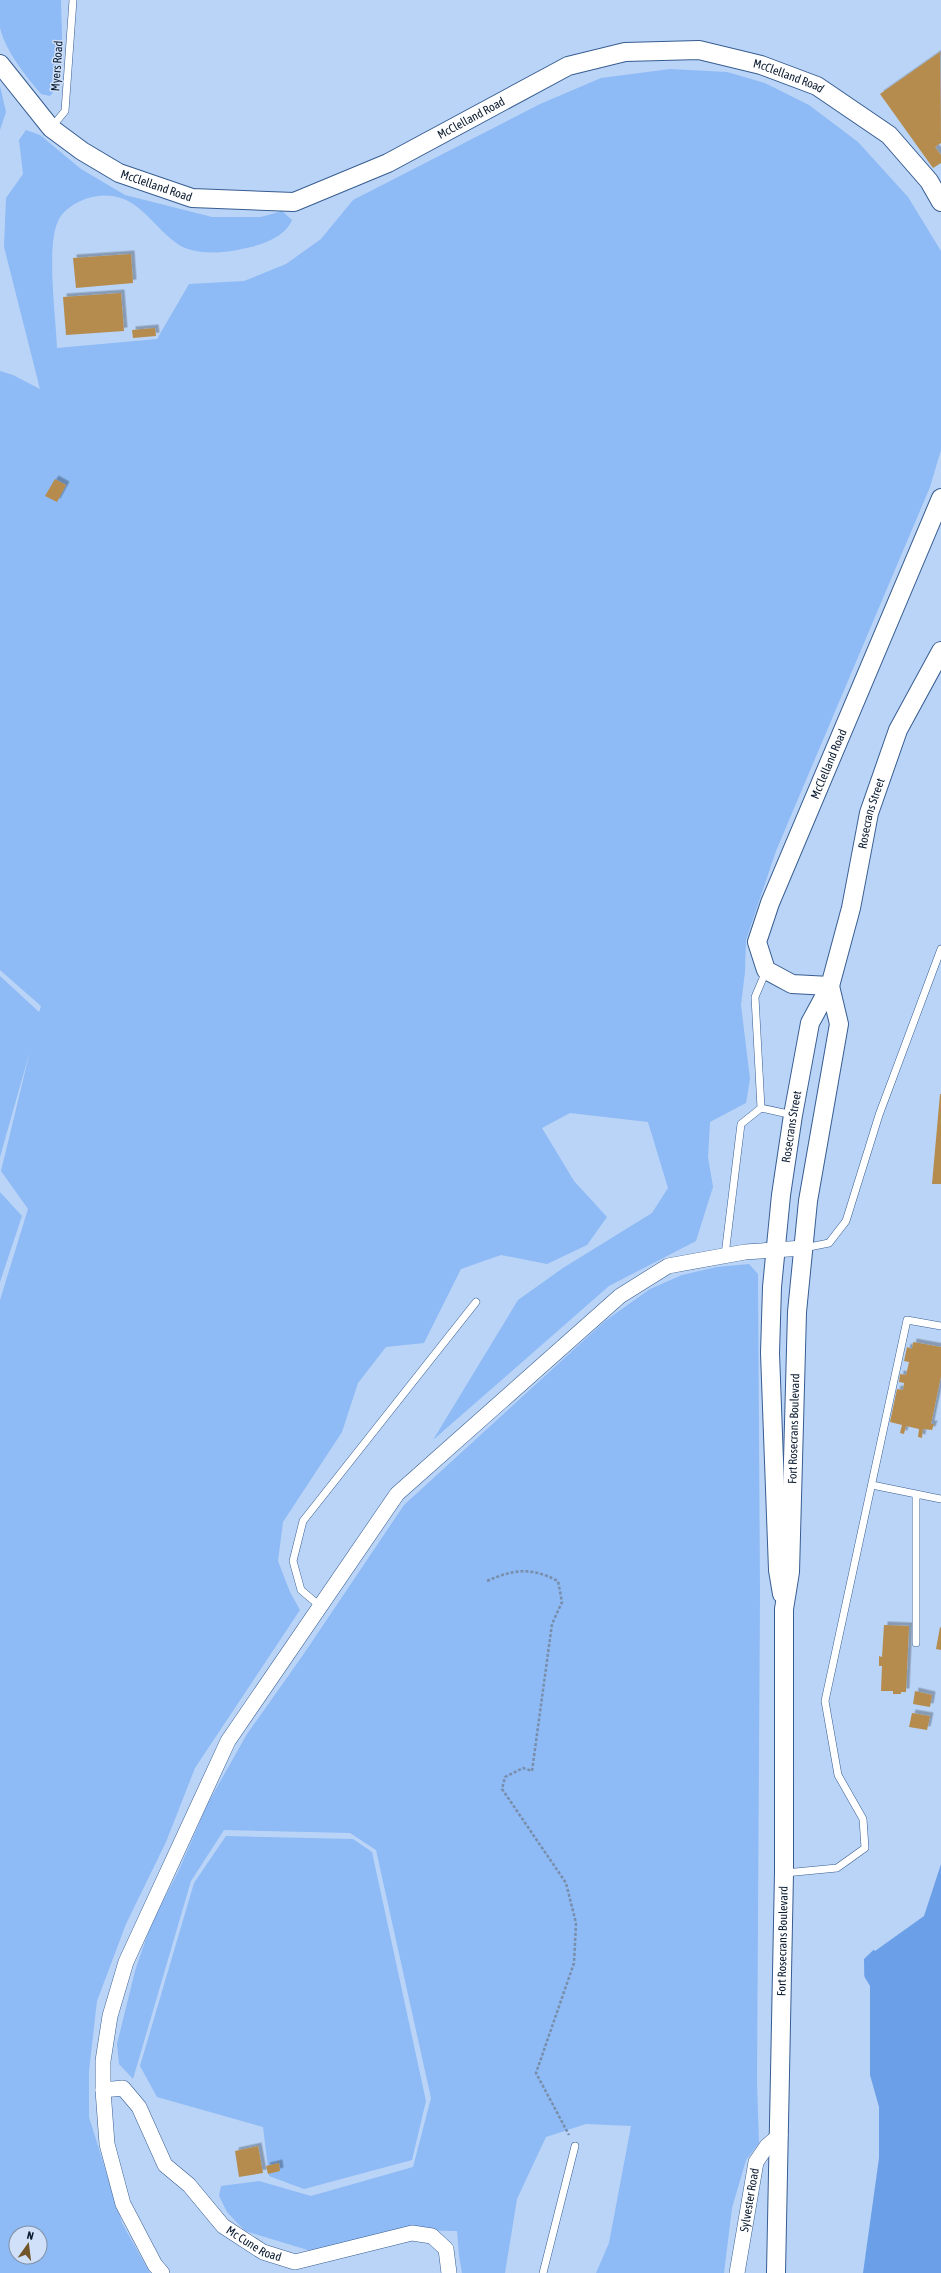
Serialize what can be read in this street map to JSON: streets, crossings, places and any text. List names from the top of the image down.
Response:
{
  "streets": {
    "street": [
      "McClelland Road",
      "Rosecrans Street",
      "Fort Rosecrans Boulevard",
      "Sylvester Road",
      "Mc Cune Road"
    ],
    "lane": ["Myers Road"]
  },
  "crossings": [
    ["Myers Road", "McClelland Road"],
    ["Rosecrans Street", "Fort Rosecrans Boulevard"],
    ["Fort Rosecrans Boulevard", "Sylvester Road"]
  ],
  "north": "top"
}
